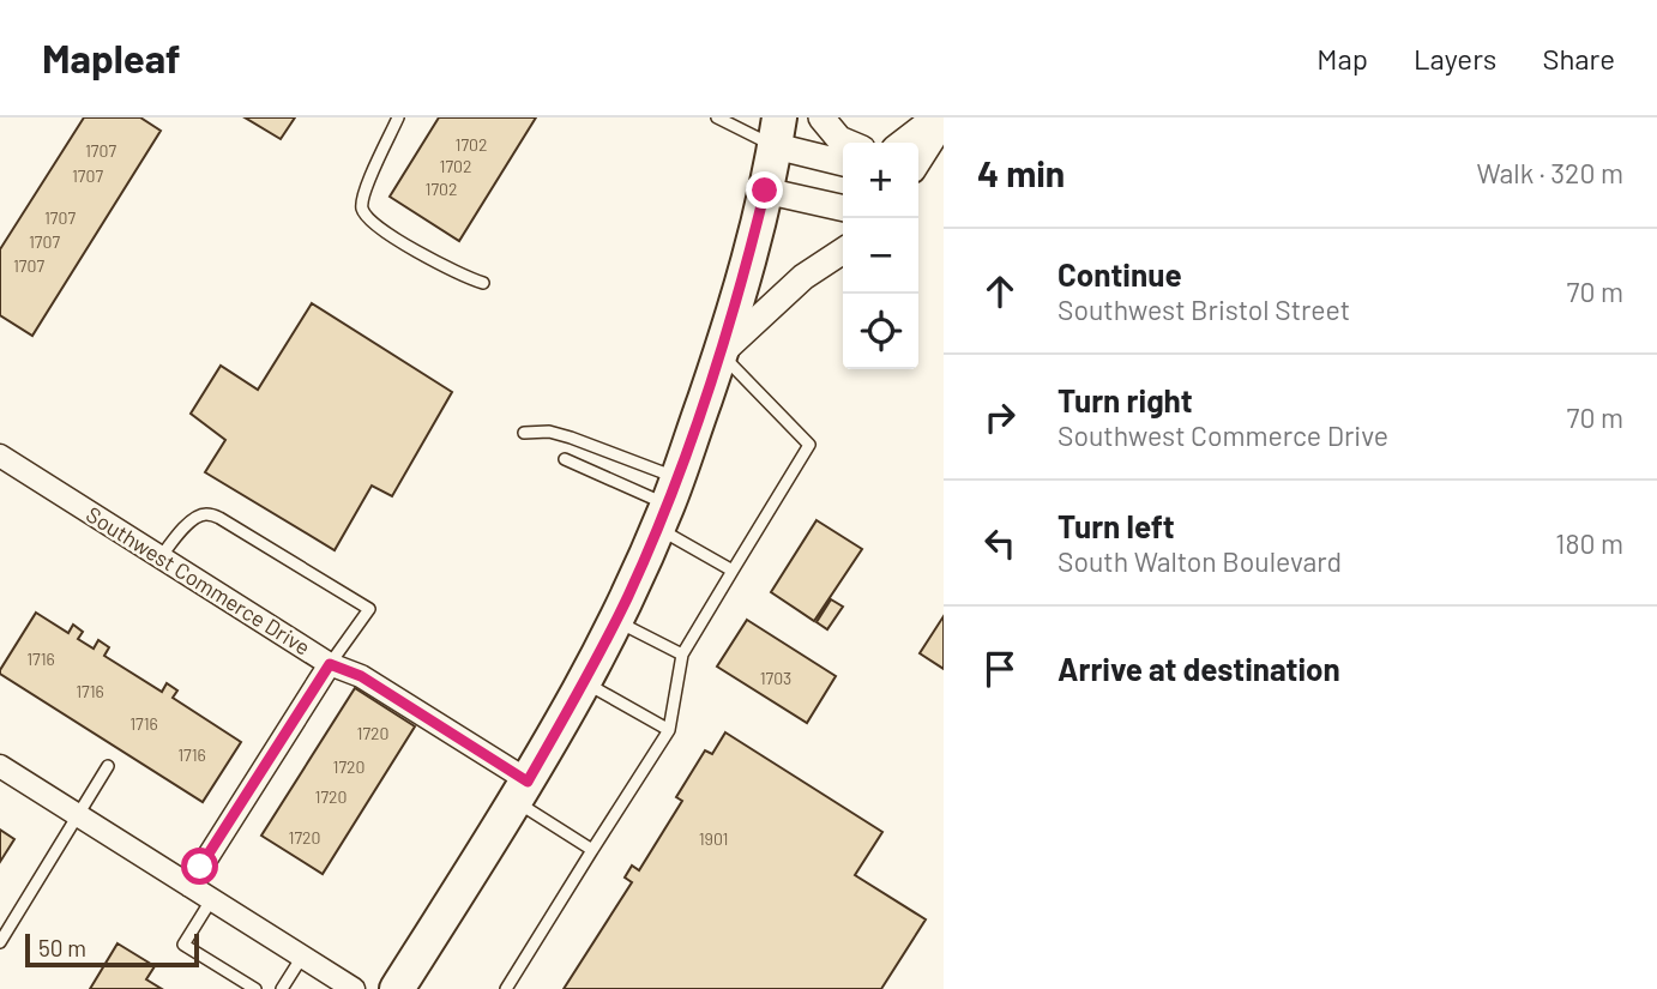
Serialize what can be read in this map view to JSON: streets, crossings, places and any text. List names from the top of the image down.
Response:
{
  "streets": {
    "street": ["Southwest Commerce Drive"]
  },
  "house_numbers": [
    "1702",
    "1707",
    "1702",
    "1707",
    "1702",
    "1707",
    "1707",
    "1707",
    "1716",
    "1703",
    "1716",
    "1716",
    "1720",
    "1716",
    "1720",
    "1720",
    "1720",
    "1901"
  ],
  "scale_bar": "50 m",
  "page": {
    "header": "Mapleaf",
    "nav": ["Map", "Layers", "Share"],
    "heading": ["4 min", "Walk · 320 m"],
    "map_buttons": ["+", "−"],
    "list": [
      ["Continue", "Southwest Bristol Street", "70 m"],
      ["Turn right", "Southwest Commerce Drive", "70 m"],
      ["Turn left", "South Walton Boulevard", "180 m"],
      "Arrive at destination"
    ],
    "scale": "50 m"
  }
}
